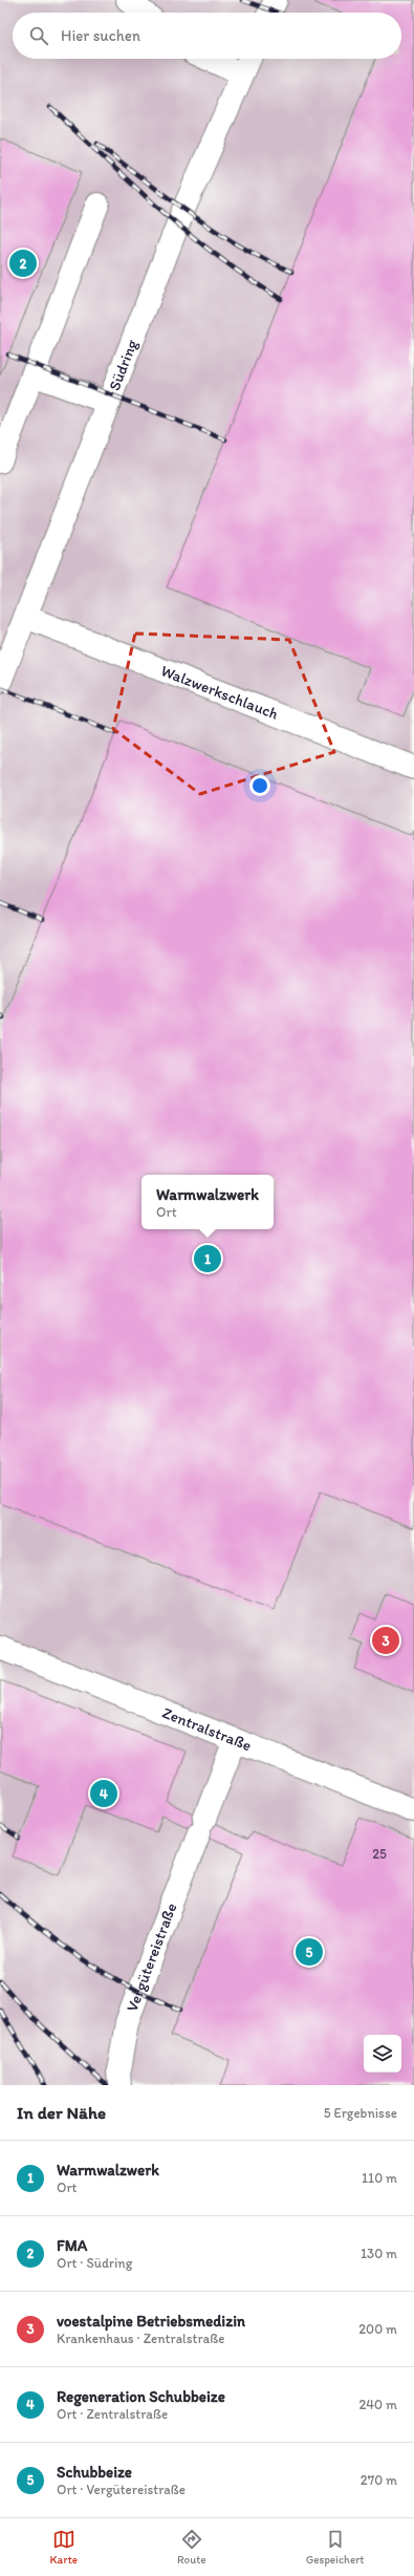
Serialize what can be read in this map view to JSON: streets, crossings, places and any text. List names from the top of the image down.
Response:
{
  "streets": {
    "street": [
      "Südring",
      "Walzwerkschlauch",
      "Zentralstraße",
      "Vergütereistraße"
    ]
  },
  "crossings": [
    ["Südring", "Walzwerkschlauch"],
    ["Zentralstraße", "Vergütereistraße"]
  ],
  "house_numbers": ["25"],
  "page": {
    "search": "Hier suchen",
    "pins": [
      "2",
      "1",
      "3",
      "4",
      "5"
    ],
    "popup": ["Warmwalzwerk", "Ort"],
    "heading": ["In der Nähe", "5 Ergebnisse"],
    "list": [
      {
        "mark": "1",
        "name": "Warmwalzwerk",
        "note": "Ort",
        "value": "110 m"
      },
      {
        "mark": "2",
        "name": "FMA",
        "note": "Ort · Südring",
        "value": "130 m"
      },
      {
        "mark": "3",
        "name": "voestalpine Betriebsmedizin",
        "note": "Krankenhaus · Zentralstraße",
        "value": "200 m"
      },
      {
        "mark": "4",
        "name": "Regeneration Schubbeize",
        "note": "Ort · Zentralstraße",
        "value": "240 m"
      },
      {
        "mark": "5",
        "name": "Schubbeize",
        "note": "Ort · Vergütereistraße",
        "value": "270 m"
      }
    ],
    "nav": ["Karte", "Route", "Gespeichert"]
  }
}
